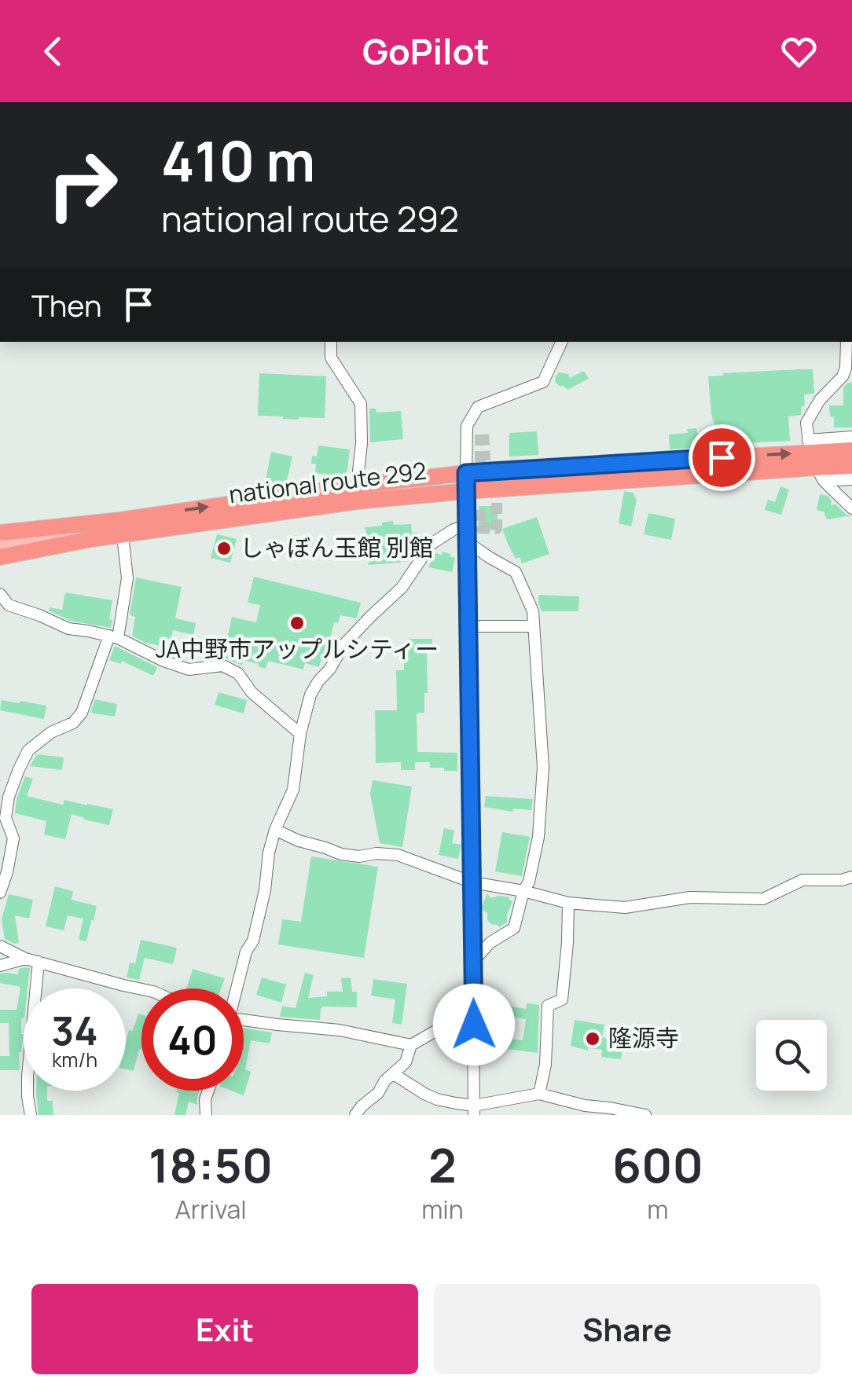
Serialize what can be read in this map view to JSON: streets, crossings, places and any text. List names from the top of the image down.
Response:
{
  "streets": {
    "highway": ["national route 292"]
  },
  "places": ["しゃぼん玉館 別館", "JA中野市アップルシティー", "隆源寺"],
  "page": {
    "header": "GoPilot",
    "turn": ["410 m", "national route 292"],
    "then": "Then",
    "speed": "34 km/h",
    "limit": "40",
    "eta": [
      "18:50",
      "Arrival",
      "2",
      "min",
      "600",
      "m"
    ],
    "buttons": ["Exit", "Share"]
  }
}
